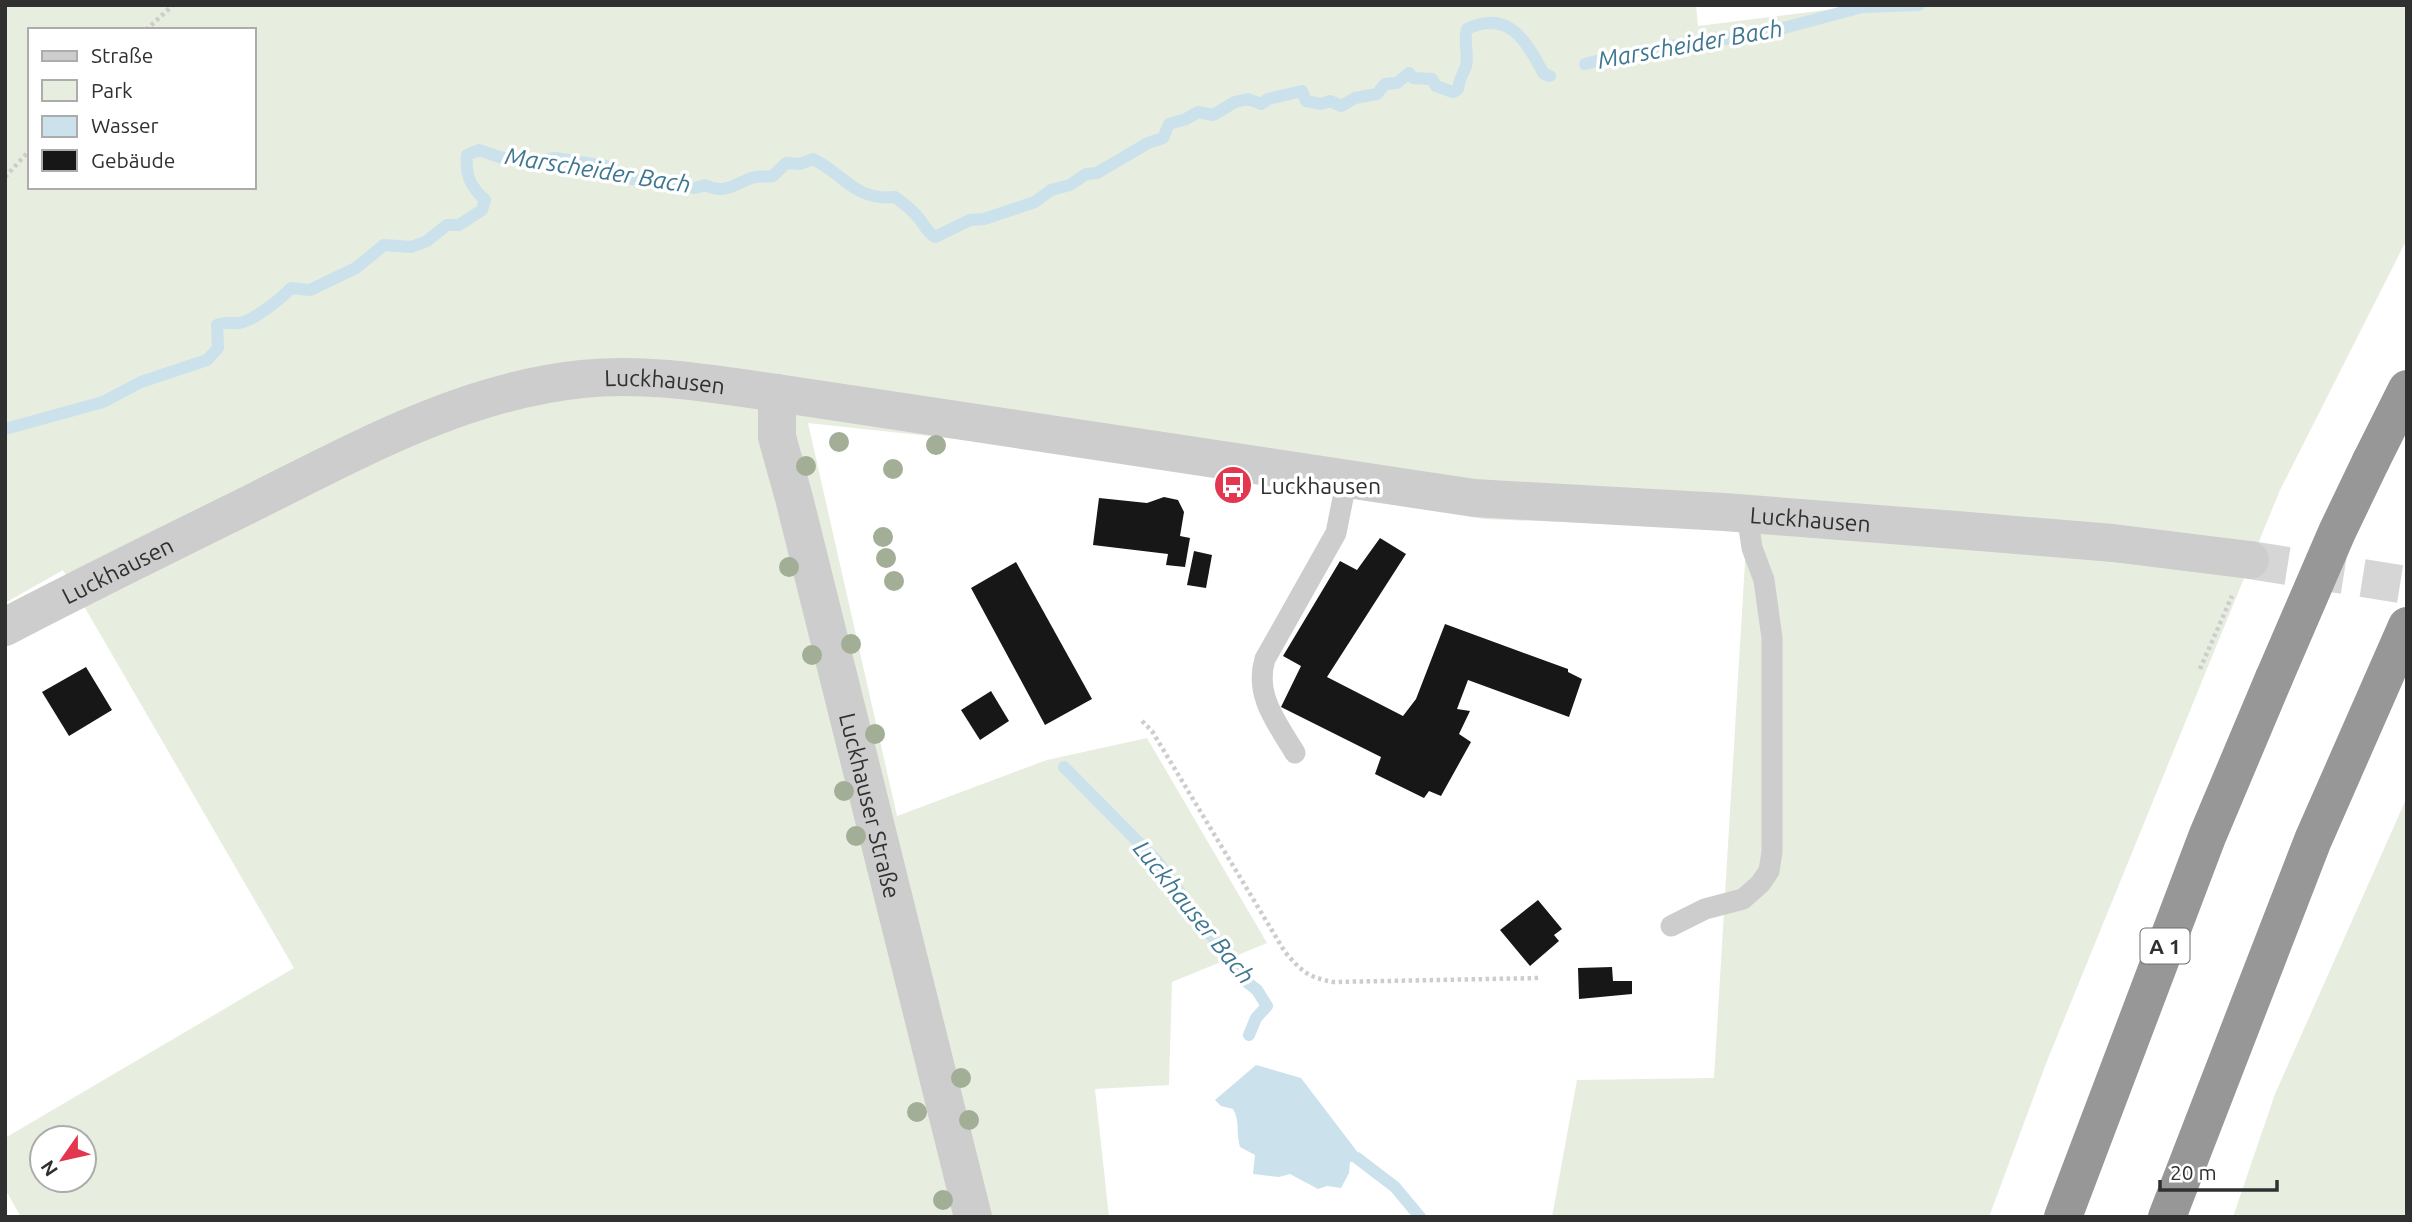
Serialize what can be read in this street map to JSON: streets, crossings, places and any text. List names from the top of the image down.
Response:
{
  "streets": {
    "highway": ["A 1"],
    "street": ["Luckhausen", "Luckhauser Straße"]
  },
  "crossings": [
    ["Luckhausen", "Luckhauser Straße"]
  ],
  "water": ["Marscheider Bach", "Luckhauser Bach"],
  "places": {
    "bus stop": ["Luckhausen"]
  },
  "legend": [
    "Straße",
    "Park",
    "Wasser",
    "Gebäude"
  ],
  "scale_bar": "20 m",
  "north": "bottom left"
}
